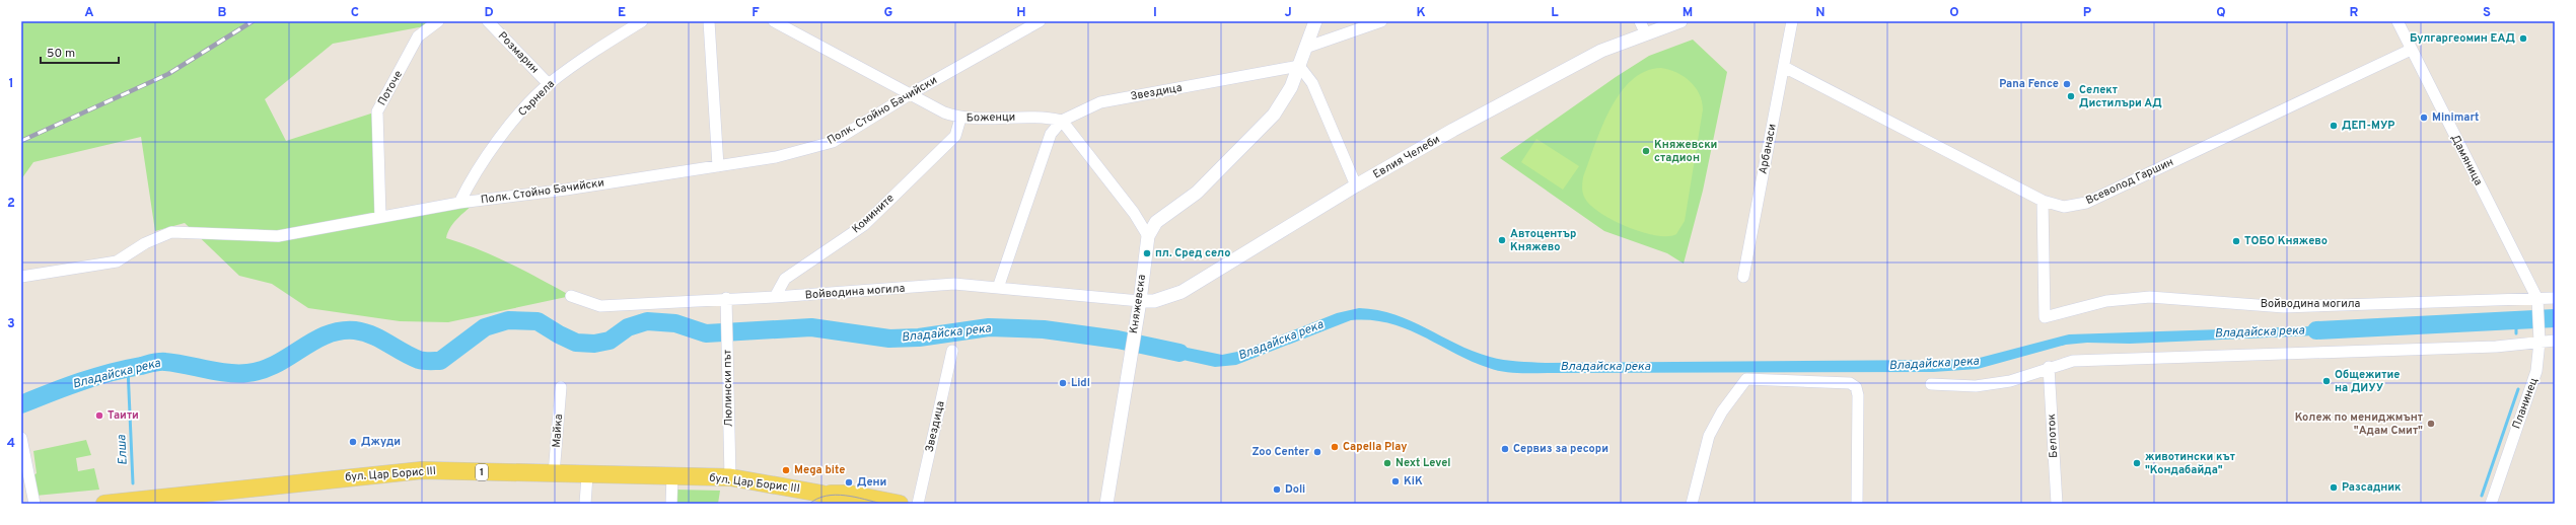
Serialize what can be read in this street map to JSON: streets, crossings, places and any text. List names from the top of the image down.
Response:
{
  "streets": {
    "main road": ["1", "бул. Цар Борис III"],
    "street": [
      "Розмарин",
      "Поточе",
      "Звездица",
      "Сърнела",
      "Полк. Стойно Бачийски",
      "Боженци",
      "Арбанаси",
      "Евлия Челеби",
      "Дамяница",
      "Всеволод Гаршин",
      "Комините",
      "Войводина могила",
      "Княжевска",
      "Люлински път",
      "Планинец",
      "Майка",
      "Белоток"
    ]
  },
  "crossings": [
    ["Розмарин", "Сърнела"],
    ["Поточе", "Полк. Стойно Бачийски"],
    ["Звездица", "Боженци"],
    ["Звездица", "Войводина могила"],
    ["Звездица", "Княжевска"],
    ["Сърнела", "Полк. Стойно Бачийски"],
    ["Полк. Стойно Бачийски", "Боженци"],
    ["Боженци", "Комините"],
    ["Арбанаси", "Всеволод Гаршин"],
    ["Евлия Челеби", "Войводина могила"],
    ["Евлия Челеби", "Княжевска"],
    ["Дамяница", "Всеволод Гаршин"],
    ["Дамяница", "Войводина могила"],
    ["Дамяница", "Планинец"],
    ["Всеволод Гаршин", "Войводина могила"],
    ["Комините", "Войводина могила"],
    ["Войводина могила", "Княжевска"],
    ["Войводина могила", "Люлински път"],
    ["Войводина могила", "Планинец"],
    ["Люлински път", "бул. Цар Борис III"],
    ["Майка", "бул. Цар Борис III"]
  ],
  "water": ["Владайска река", "Елша"],
  "places": [
    "Булгаргеомин ЕАД",
    "Pana Fence",
    "Селект Дистилъри АД",
    "Minimart",
    "ДЕП-МУР",
    "Княжевски стадион",
    "Автоцентър Княжево",
    "ТОБО Княжево",
    "пл. Сред село",
    "Общежитие на ДИУУ",
    "Lidl",
    "Таити",
    "Колеж по мениджмънт \"Адам Смит\"",
    "Джуди",
    "Capella Play",
    "Сервиз за ресори",
    "Zoo Center",
    "Next Level",
    "животински кът \"Кондабайда\"",
    "Mega bite",
    "KiK",
    "Дени",
    "Разсадник",
    "Doli"
  ],
  "scale_bar": "50 m",
  "grid": {
    "columns": [
      "A",
      "B",
      "C",
      "D",
      "E",
      "F",
      "G",
      "H",
      "I",
      "J",
      "K",
      "L",
      "M",
      "N",
      "O",
      "P",
      "Q",
      "R",
      "S"
    ],
    "rows": [
      "1",
      "2",
      "3",
      "4"
    ]
  }
}
